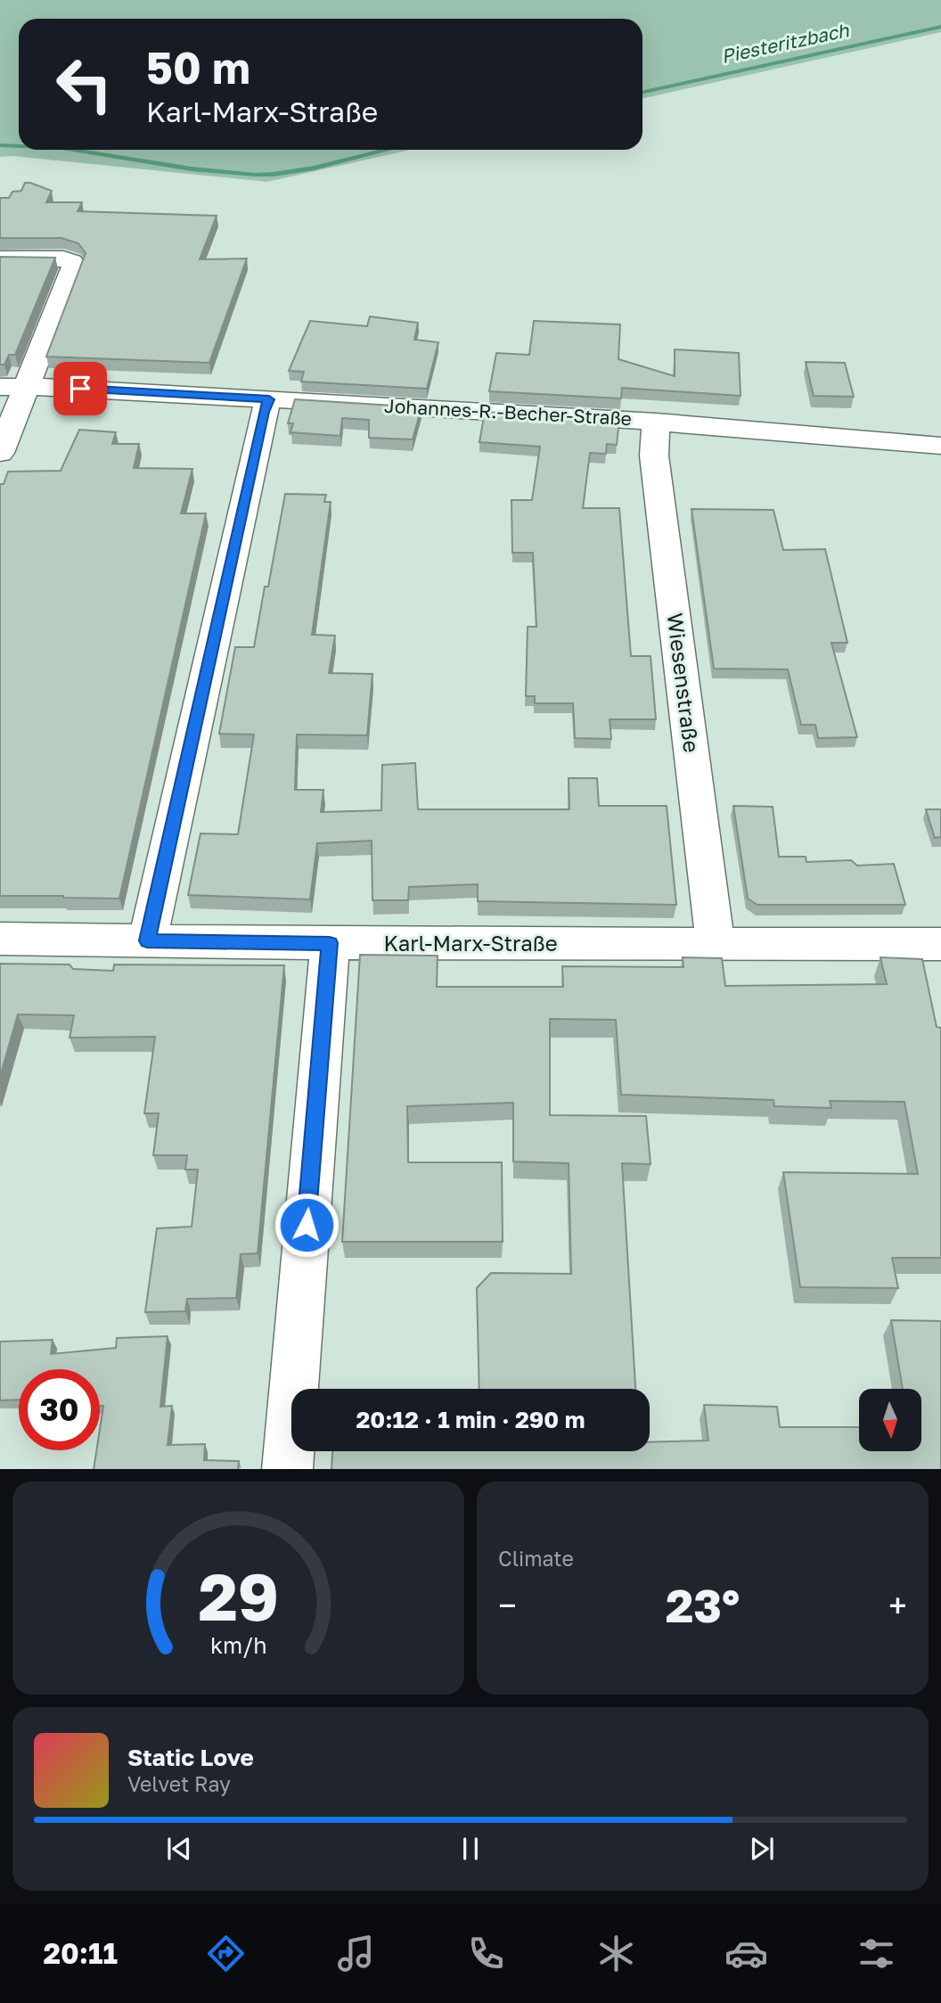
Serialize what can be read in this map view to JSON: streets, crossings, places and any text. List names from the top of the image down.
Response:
{
  "streets": {
    "street": ["Johannes-R.-Becher-Straße", "Wiesenstraße", "Karl-Marx-Straße"]
  },
  "crossings": [
    ["Johannes-R.-Becher-Straße", "Wiesenstraße"],
    ["Wiesenstraße", "Karl-Marx-Straße"]
  ],
  "water": ["Piesteritzbach"],
  "north": "bottom",
  "page": {
    "turn": ["50 m", "Karl-Marx-Straße"],
    "limit": "30",
    "trip": "20:12 · 1 min · 290 m",
    "tile": "Climate",
    "heat": ["−", "23°", "+"],
    "song": ["Static Love", "Velvet Ray"],
    "tabs": "20:11",
    "gauge": ["29", "km/h"]
  }
}
